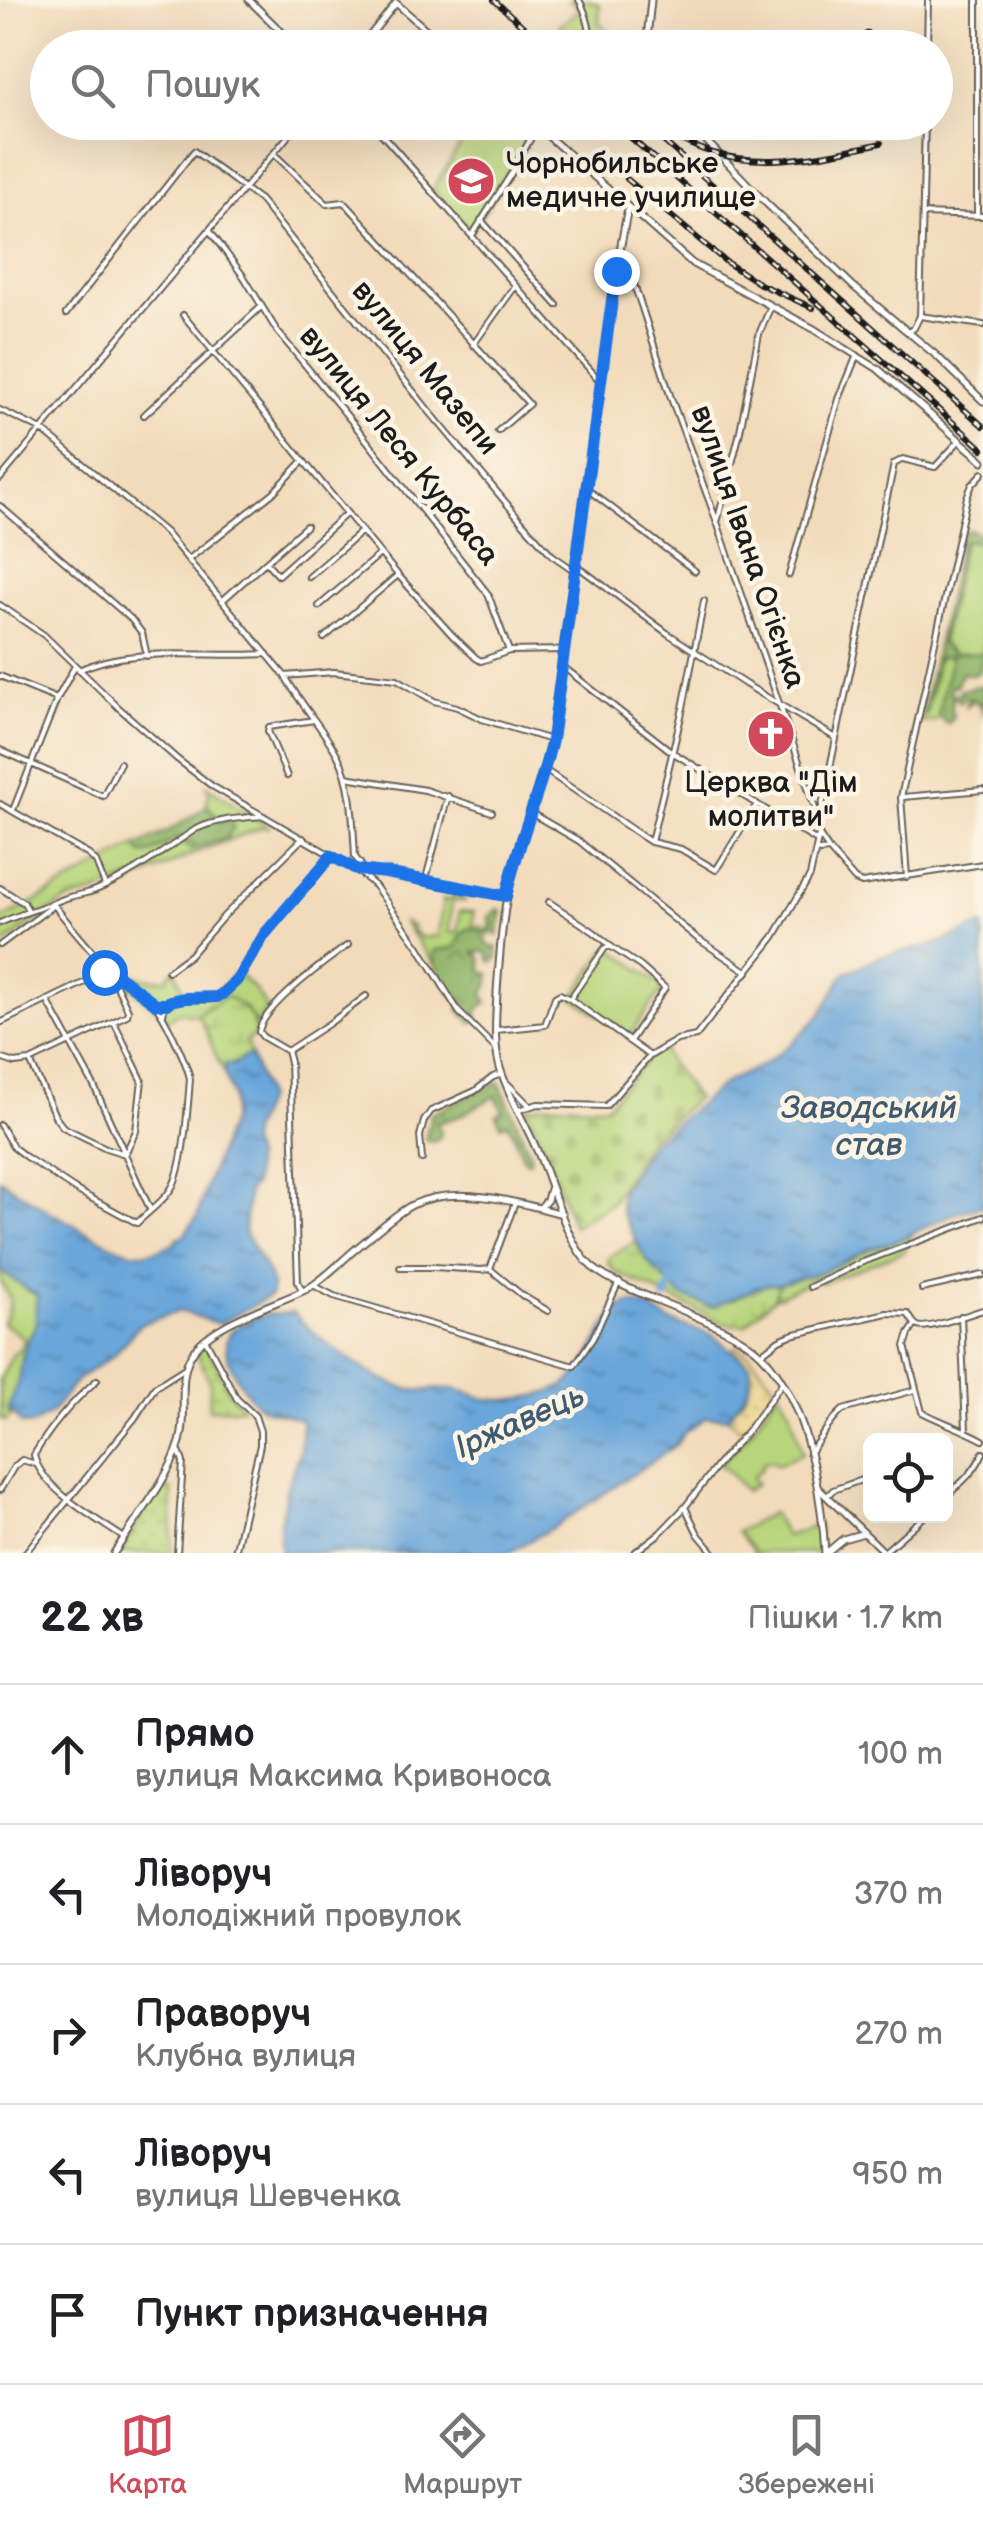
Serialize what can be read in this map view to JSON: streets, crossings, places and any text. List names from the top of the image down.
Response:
{
  "streets": {
    "street": ["вулиця Мазепи", "вулиця Леся Курбаса", "вулиця Івана Огієнка"]
  },
  "crossings": [
    ["вулиця Мазепи", "вулиця Івана Огієнка"]
  ],
  "water": ["Заводський став", "Іржавець"],
  "places": {
    "school or university": ["Чорнобильське медичне училище"],
    "church": ["Церква \"Дім молитви\""]
  },
  "page": {
    "search": "Пошук",
    "heading": ["22 хв", "Пішки · 1.7 km"],
    "list": [
      ["Прямо", "вулиця Максима Кривоноса", "100 m"],
      ["Ліворуч", "Молодіжний провулок", "370 m"],
      ["Праворуч", "Клубна вулиця", "270 m"],
      ["Ліворуч", "вулиця Шевченка", "950 m"],
      "Пункт призначення"
    ],
    "nav": ["Карта", "Маршрут", "Збережені"]
  }
}
